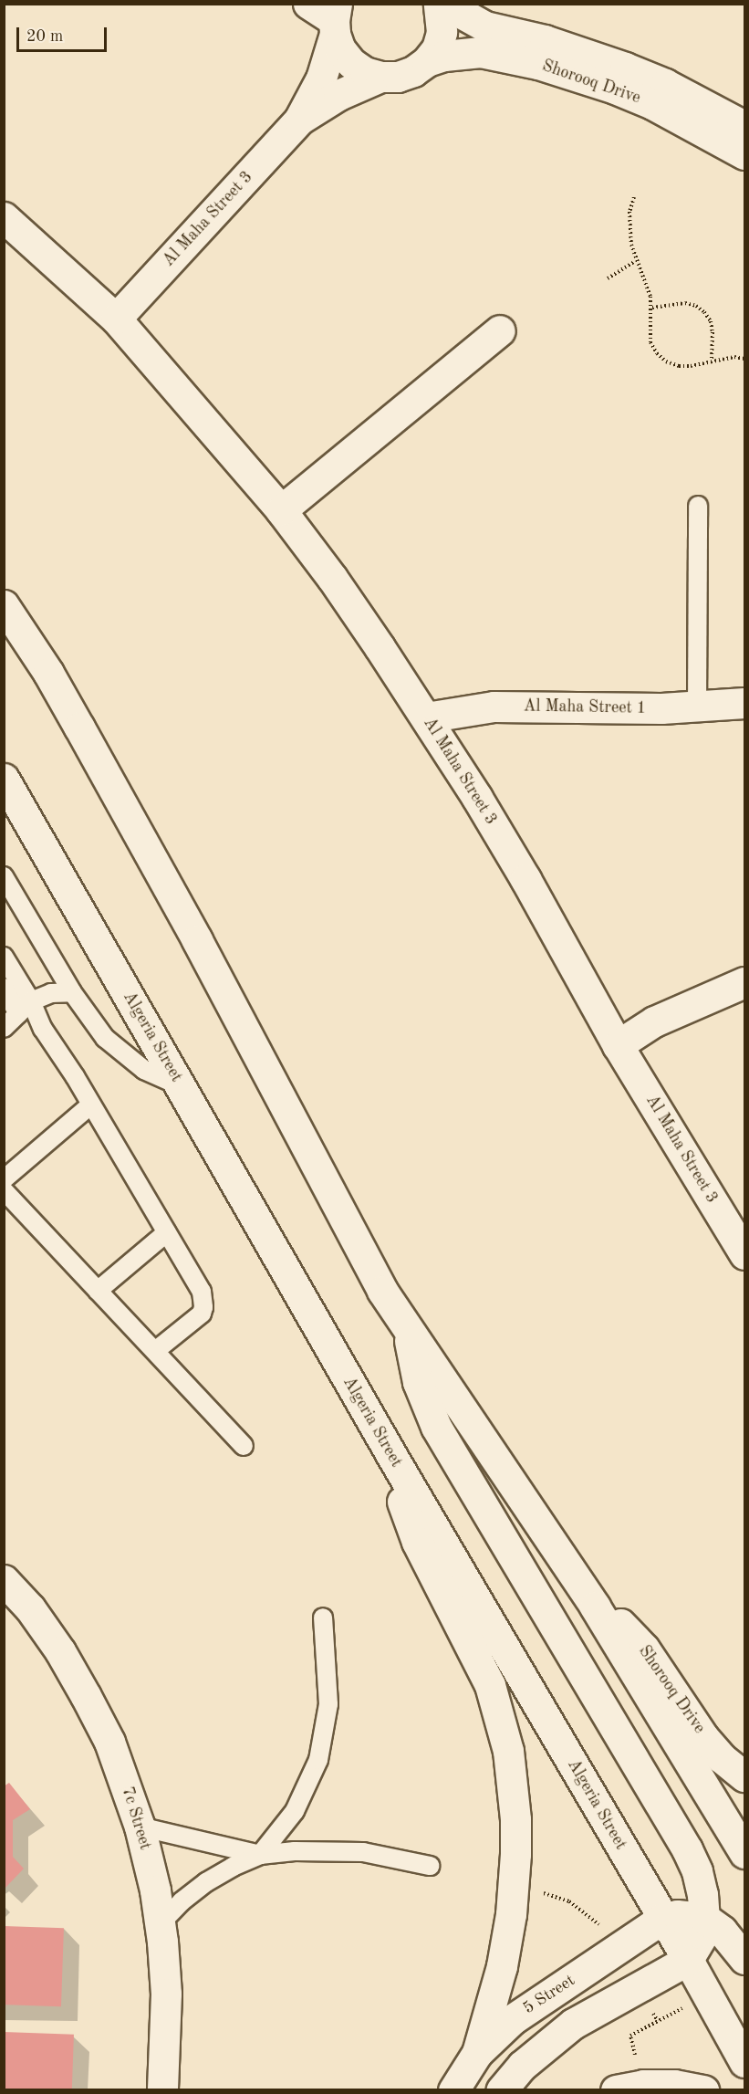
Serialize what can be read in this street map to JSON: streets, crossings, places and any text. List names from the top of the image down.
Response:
{
  "streets": {
    "street": [
      "Shorooq Drive",
      "Al Maha Street 3",
      "Al Maha Street 1",
      "Algeria Street",
      "7c Street",
      "5 Street"
    ]
  },
  "crossings": [
    ["Al Maha Street 3", "Al Maha Street 1"],
    ["Algeria Street", "5 Street"]
  ],
  "scale_bar": "20 m"
}
